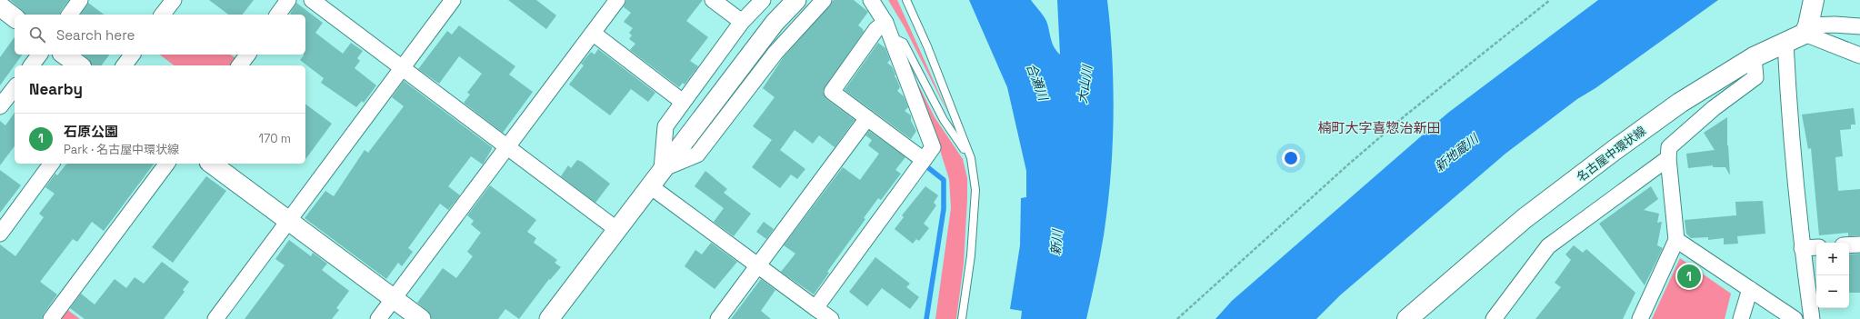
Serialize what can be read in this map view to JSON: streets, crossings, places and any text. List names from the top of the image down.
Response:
{
  "streets": {
    "main road": ["名古屋中環状線"]
  },
  "districts": ["楠町大字喜惣治新田"],
  "water": [
    "合瀬川",
    "大山川",
    "新地蔵川",
    "新川"
  ],
  "page": {
    "search": "Search here",
    "heading": "Nearby",
    "list": [
      {
        "mark": "1",
        "name": "石原公園",
        "note": "Park · 名古屋中環状線",
        "value": "170 m"
      }
    ],
    "map_buttons": ["+", "−"],
    "pins": "1"
  }
}
